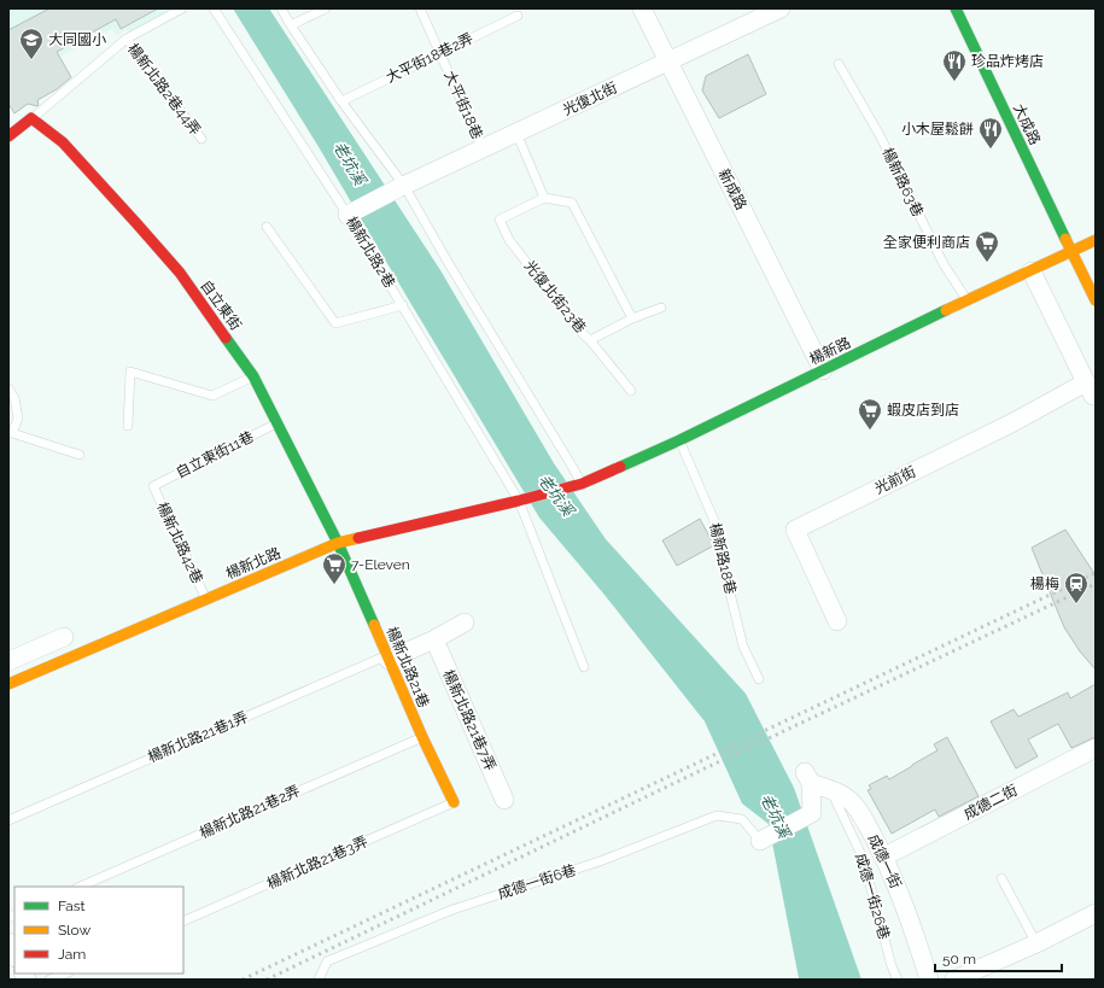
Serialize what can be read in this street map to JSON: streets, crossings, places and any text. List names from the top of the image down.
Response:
{
  "streets": {
    "street": [
      "光復北街",
      "大成路",
      "新成路",
      "自立東街",
      "楊新路",
      "光前街",
      "楊新北路",
      "楊新北路21巷",
      "楊新北路21巷7弄",
      "成德二街",
      "成德一街"
    ],
    "lane": [
      "大平街18巷2弄",
      "楊新北路2巷44弄",
      "大平街18巷",
      "楊新路63巷",
      "楊新北路2巷",
      "光復北街23巷",
      "自立東街11巷",
      "楊新北路42巷",
      "楊新路18巷",
      "楊新北路21巷1弄",
      "楊新北路21巷2弄",
      "楊新北路21巷3弄",
      "成德一街6巷",
      "成德一街26巷"
    ]
  },
  "crossings": [
    ["大平街18巷2弄", "大平街18巷"],
    ["楊新北路2巷44弄", "自立東街"],
    ["光復北街", "大平街18巷"],
    ["光復北街", "新成路"],
    ["光復北街", "楊新北路2巷"],
    ["大成路", "楊新路"],
    ["楊新路63巷", "楊新路"],
    ["新成路", "楊新路"],
    ["楊新北路2巷", "楊新路"],
    ["楊新北路2巷", "楊新北路"],
    ["自立東街", "自立東街11巷"],
    ["自立東街", "楊新北路"],
    ["自立東街", "楊新北路21巷"],
    ["楊新路", "楊新路18巷"],
    ["楊新路", "楊新北路"],
    ["自立東街11巷", "楊新北路42巷"],
    ["楊新北路42巷", "楊新北路"],
    ["楊新北路", "楊新北路21巷"],
    ["楊新北路21巷", "楊新北路21巷1弄"],
    ["楊新北路21巷", "楊新北路21巷2弄"],
    ["楊新北路21巷", "楊新北路21巷3弄"],
    ["成德二街", "成德一街"],
    ["成德一街", "成德一街6巷"],
    ["成德一街", "成德一街26巷"]
  ],
  "water": ["老坑溪"],
  "places": {
    "school or university": ["大同國小"],
    "restaurant": ["珍品炸烤店", "小木屋鬆餅"],
    "supermarket": ["全家便利商店", "蝦皮店到店", "7-Eleven"],
    "station": ["楊梅"]
  },
  "legend": ["Fast", "Slow", "Jam"],
  "scale_bar": "50 m"
}
